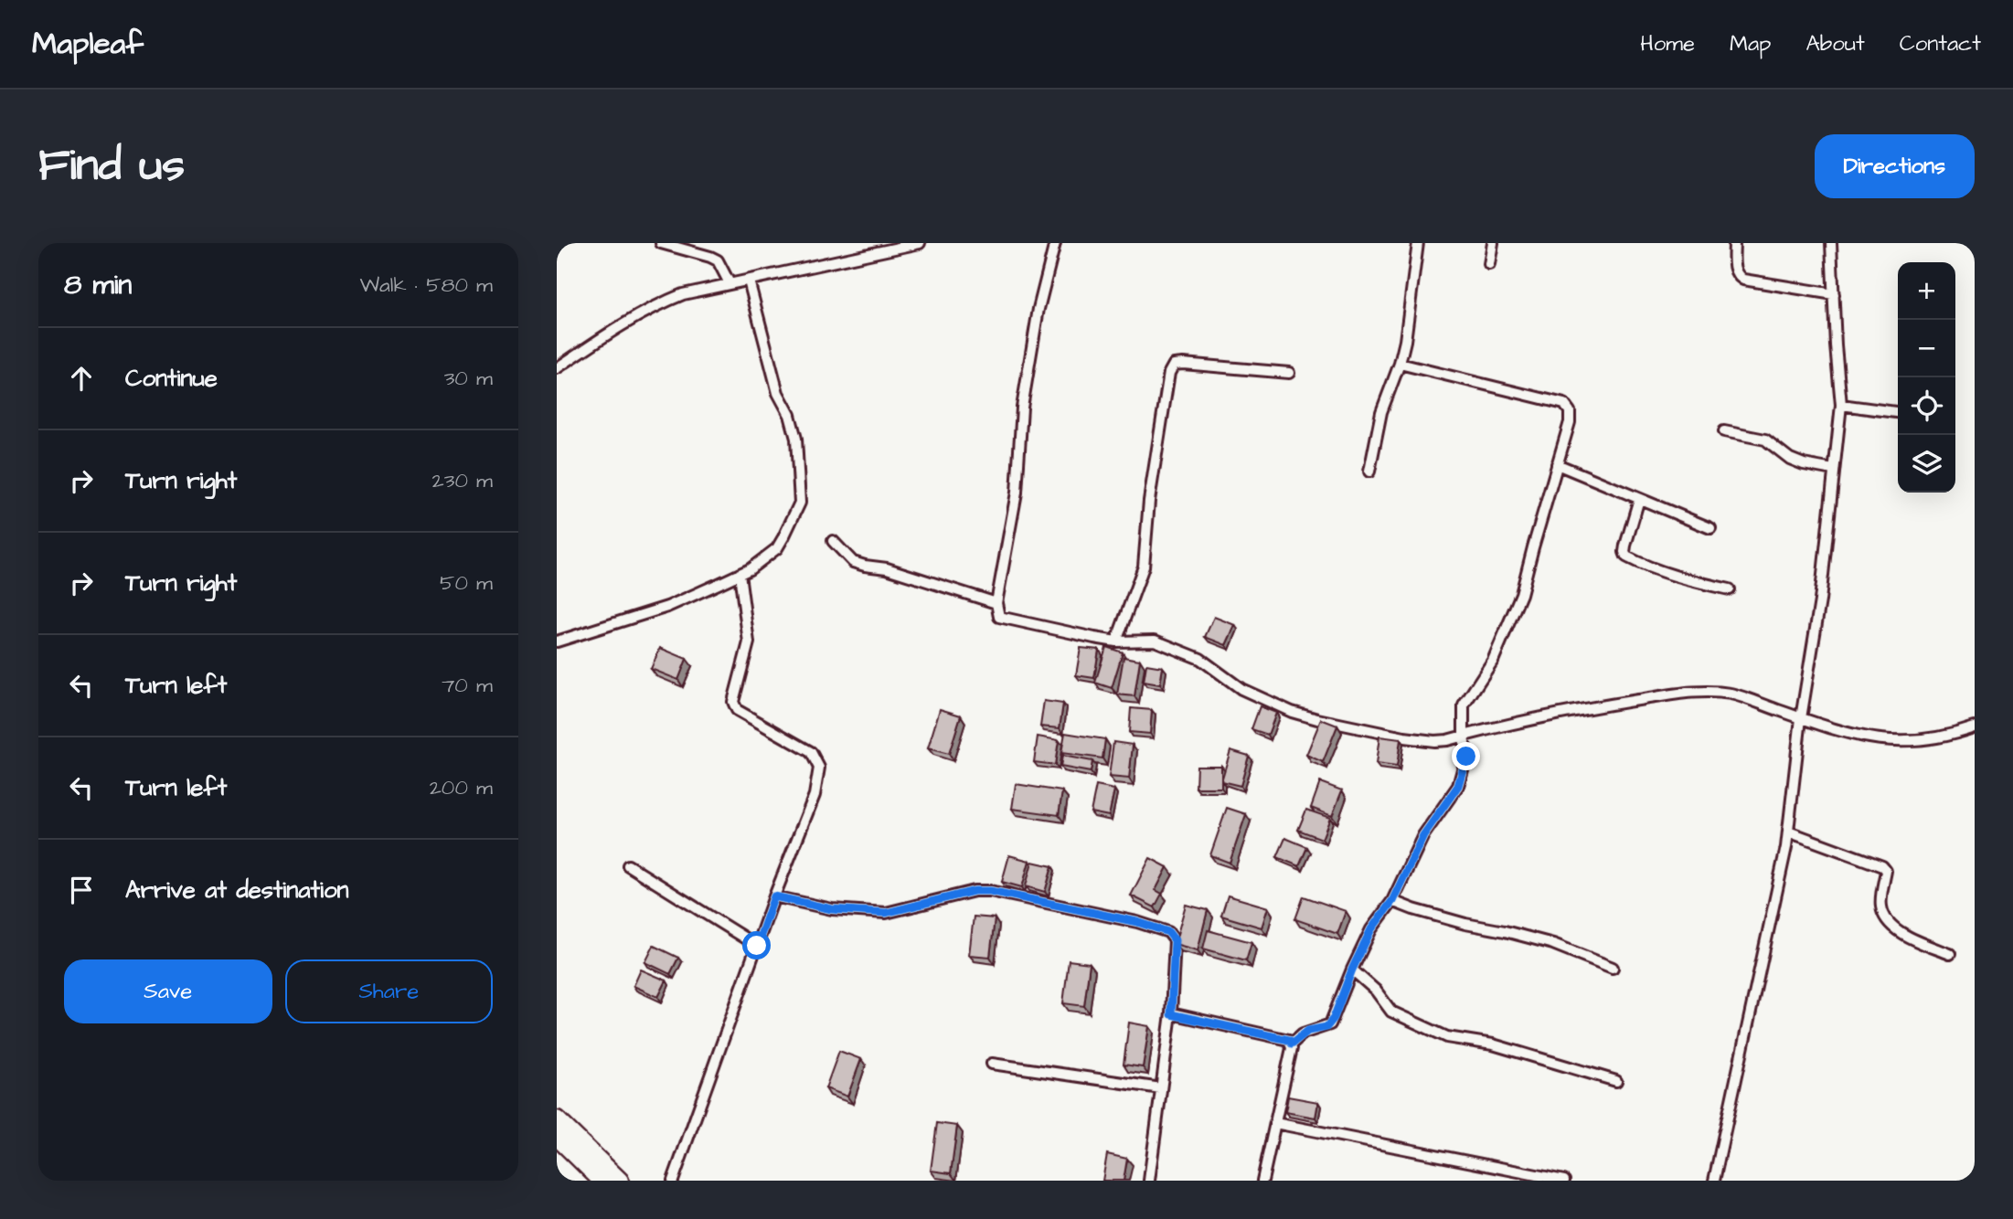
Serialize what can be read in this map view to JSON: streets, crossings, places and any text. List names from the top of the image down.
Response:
{
  "page": {
    "header": "Mapleaf",
    "nav": [
      "Home",
      "Map",
      "About",
      "Contact"
    ],
    "buttons": [
      "Directions",
      ["Save", "Share"]
    ],
    "title": "Find us",
    "heading": ["8 min", "Walk · 580 m"],
    "map_buttons": ["+", "−"],
    "list": [
      ["Continue", "30 m"],
      ["Turn right", "230 m"],
      ["Turn right", "50 m"],
      ["Turn left", "70 m"],
      ["Turn left", "200 m"],
      "Arrive at destination"
    ]
  }
}
